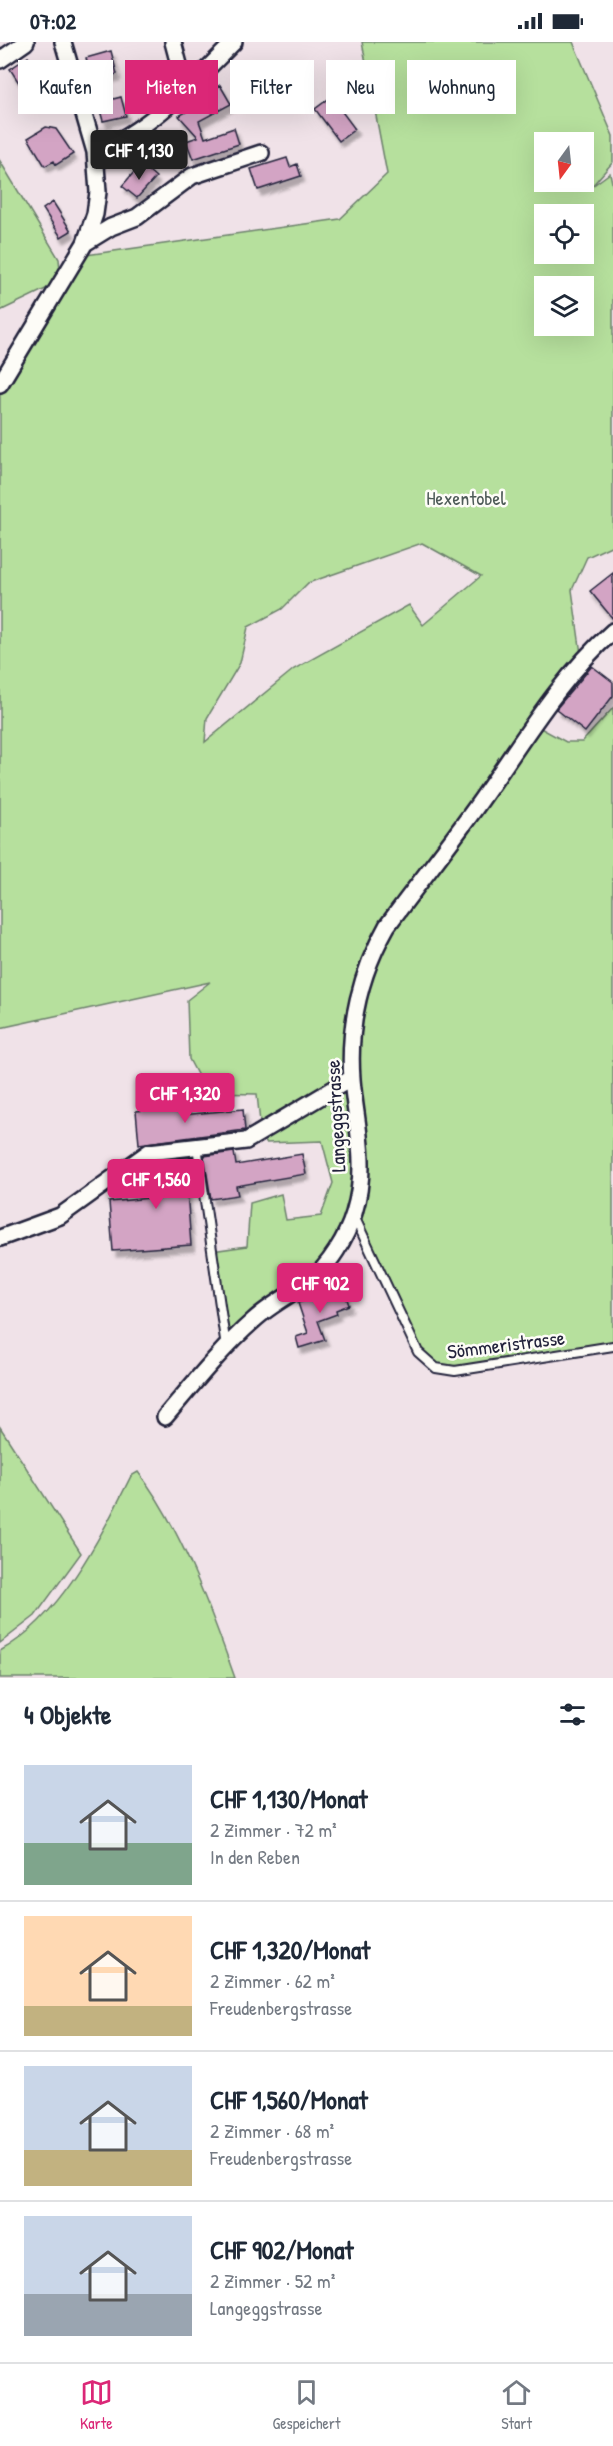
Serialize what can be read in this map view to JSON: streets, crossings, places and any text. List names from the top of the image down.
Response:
{
  "streets": {
    "street": ["Langeggstrasse"],
    "lane": ["Sömmeristrasse"]
  },
  "crossings": [
    ["Langeggstrasse", "Sömmeristrasse"]
  ],
  "parks": ["Hexentobel"],
  "north": "bottom",
  "page": {
    "status": "07:02",
    "chip": [
      "Kaufen",
      "Mieten",
      "Filter",
      "Neu",
      "Wohnung"
    ],
    "price": [
      "CHF 1,130",
      "CHF 1,320",
      "CHF 1,560",
      "CHF 902"
    ],
    "heading": "4 Objekte",
    "list": [
      {
        "name": "CHF 1,130/Monat",
        "note": "2 Zimmer · 72 m² · In den Reben"
      },
      {
        "name": "CHF 1,320/Monat",
        "note": "2 Zimmer · 62 m² · Freudenbergstrasse"
      },
      {
        "name": "CHF 1,560/Monat",
        "note": "2 Zimmer · 68 m² · Freudenbergstrasse"
      },
      {
        "name": "CHF 902/Monat",
        "note": "2 Zimmer · 52 m² · Langeggstrasse"
      }
    ],
    "tabs": ["Karte", "Gespeichert", "Start"]
  }
}
